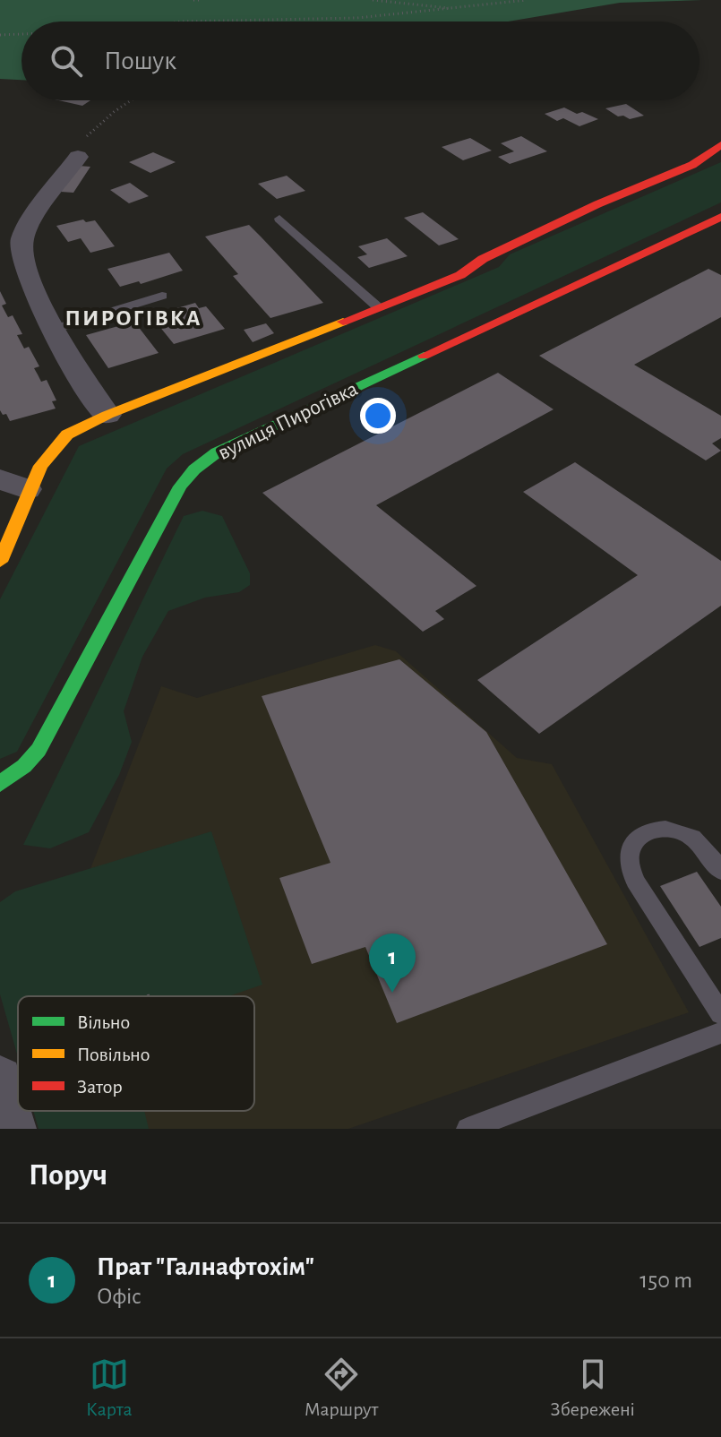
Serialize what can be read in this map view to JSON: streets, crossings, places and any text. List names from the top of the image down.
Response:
{
  "streets": {
    "street": ["вулиця Пирогівка"]
  },
  "districts": ["ПИРОГІВКА"],
  "legend": ["Вільно", "Повільно", "Затор"],
  "page": {
    "search": "Пошук",
    "pins": "1",
    "heading": "Поруч",
    "list": [
      {
        "mark": "1",
        "name": "Прат \"Галнафтохім\"",
        "note": "Офіс",
        "value": "150 m"
      }
    ],
    "nav": ["Карта", "Маршрут", "Збережені"]
  }
}
